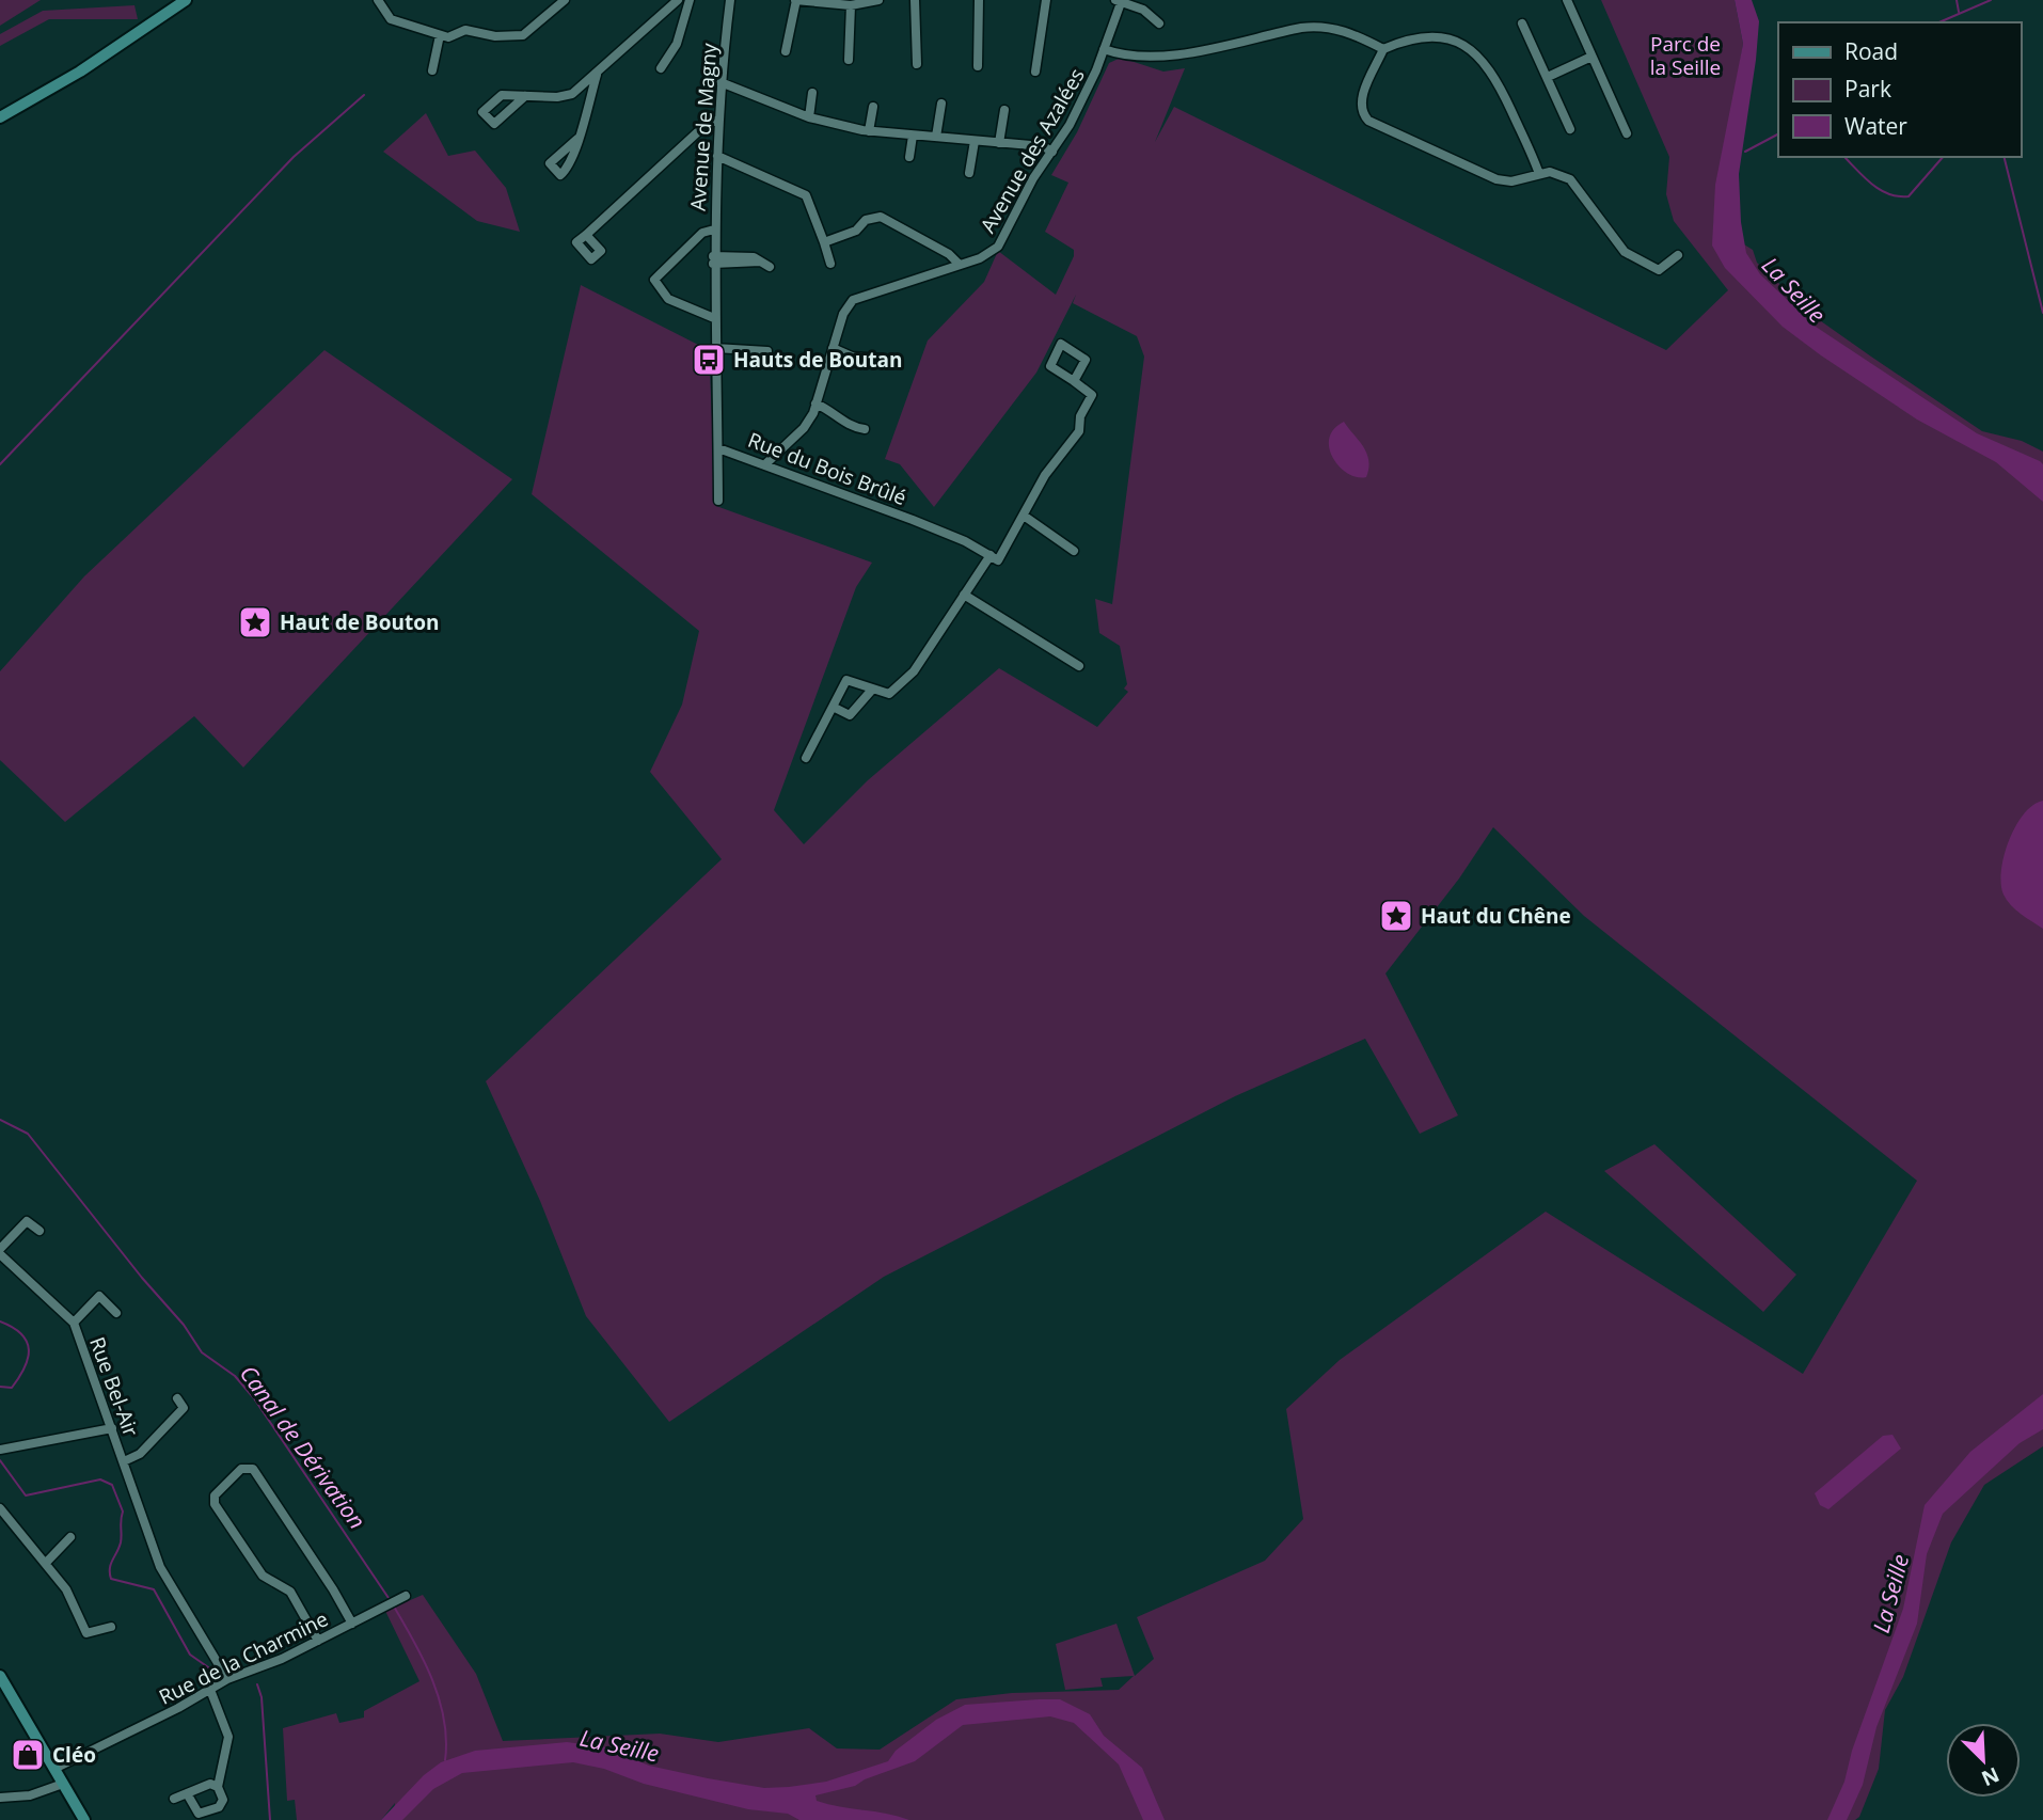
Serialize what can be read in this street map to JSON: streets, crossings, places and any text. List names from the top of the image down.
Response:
{
  "streets": {
    "street": [
      "Avenue de Magny",
      "Avenue des Azalées",
      "Rue du Bois Brûlé",
      "Rue Bel-Air",
      "Rue de la Charmine"
    ]
  },
  "crossings": [
    ["Avenue de Magny", "Rue du Bois Brûlé"],
    ["Avenue des Azalées", "Rue du Bois Brûlé"],
    ["Rue Bel-Air", "Rue de la Charmine"]
  ],
  "water": ["La Seille", "Canal de Dérivation"],
  "parks": ["Parc de la Seille"],
  "places": {
    "bus stop": ["Hauts de Boutan"],
    "place": ["Haut de Bouton", "Haut du Chêne"],
    "shop": ["Cléo"]
  },
  "legend": ["Road", "Park", "Water"],
  "north": "bottom right"
}
